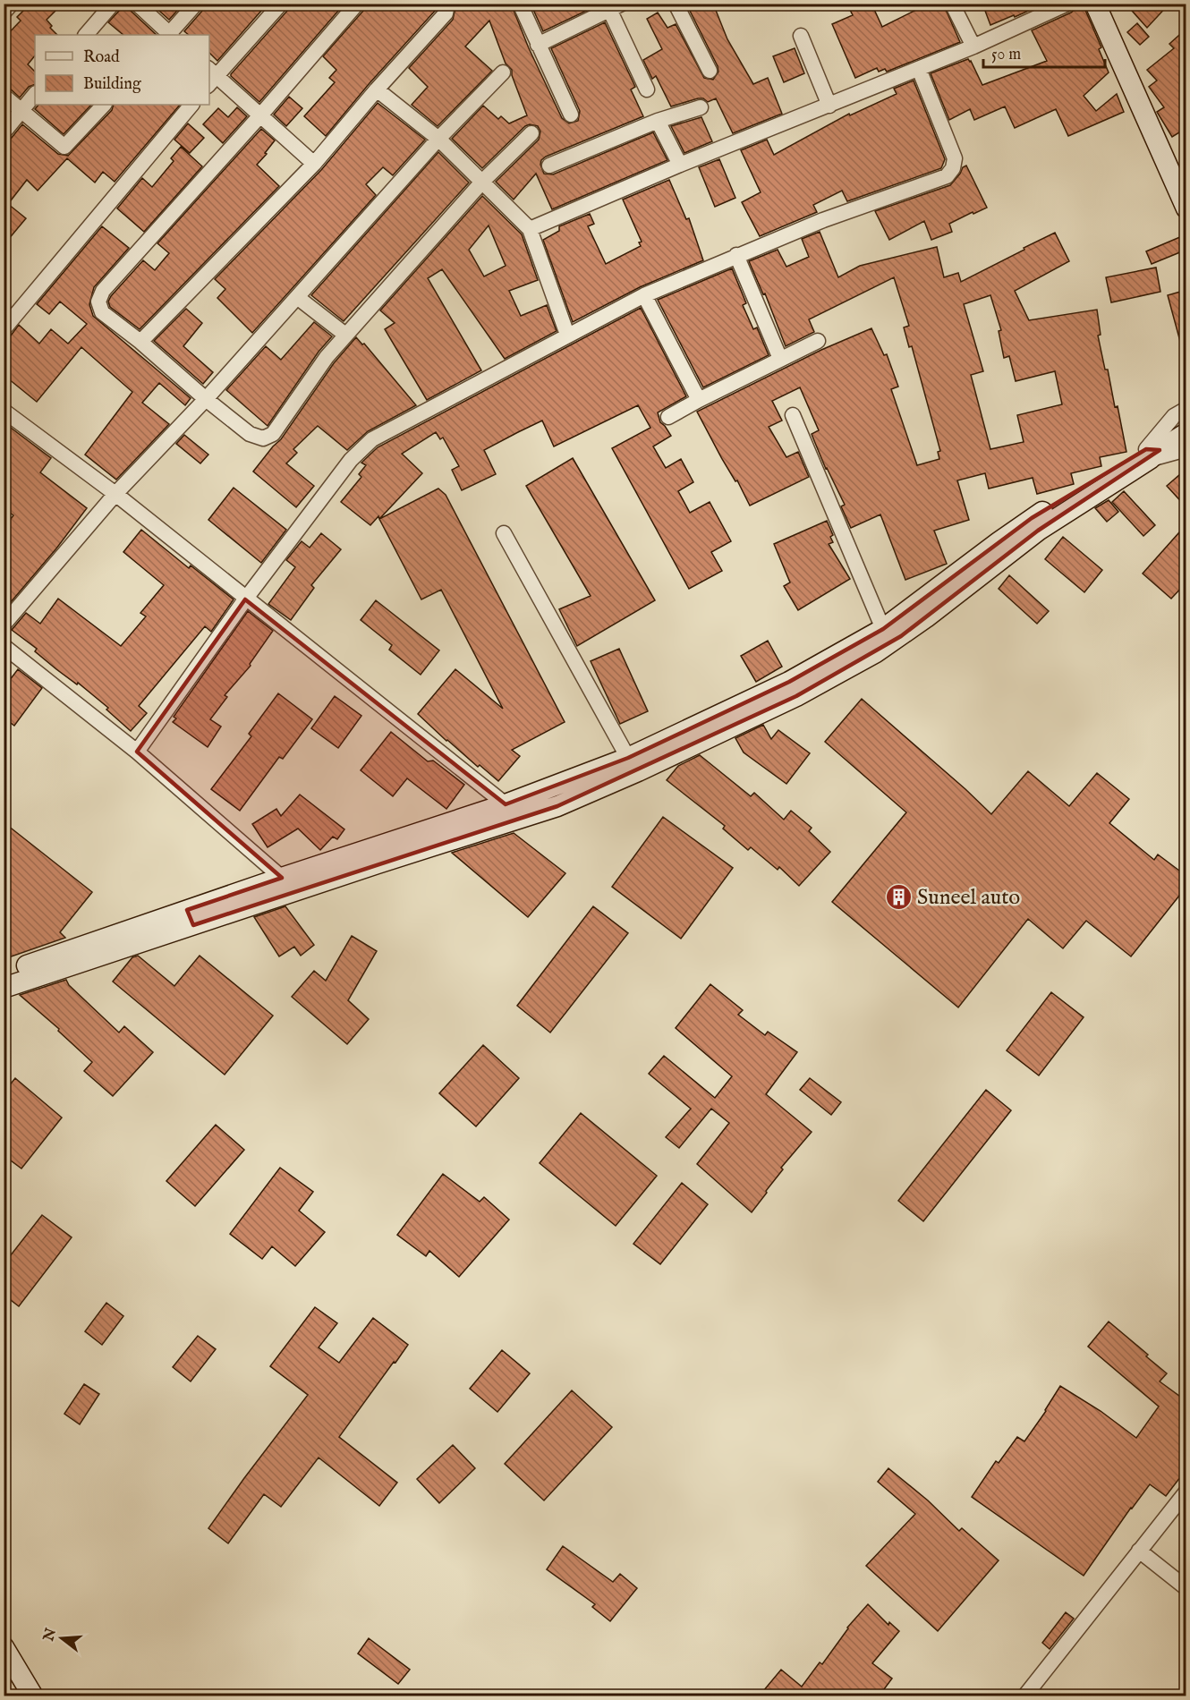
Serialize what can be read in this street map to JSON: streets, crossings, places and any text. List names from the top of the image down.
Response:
{
  "places": {
    "building": ["Suneel auto"]
  },
  "legend": ["Road", "Building"],
  "scale_bar": "50 m",
  "north": "left"
}
